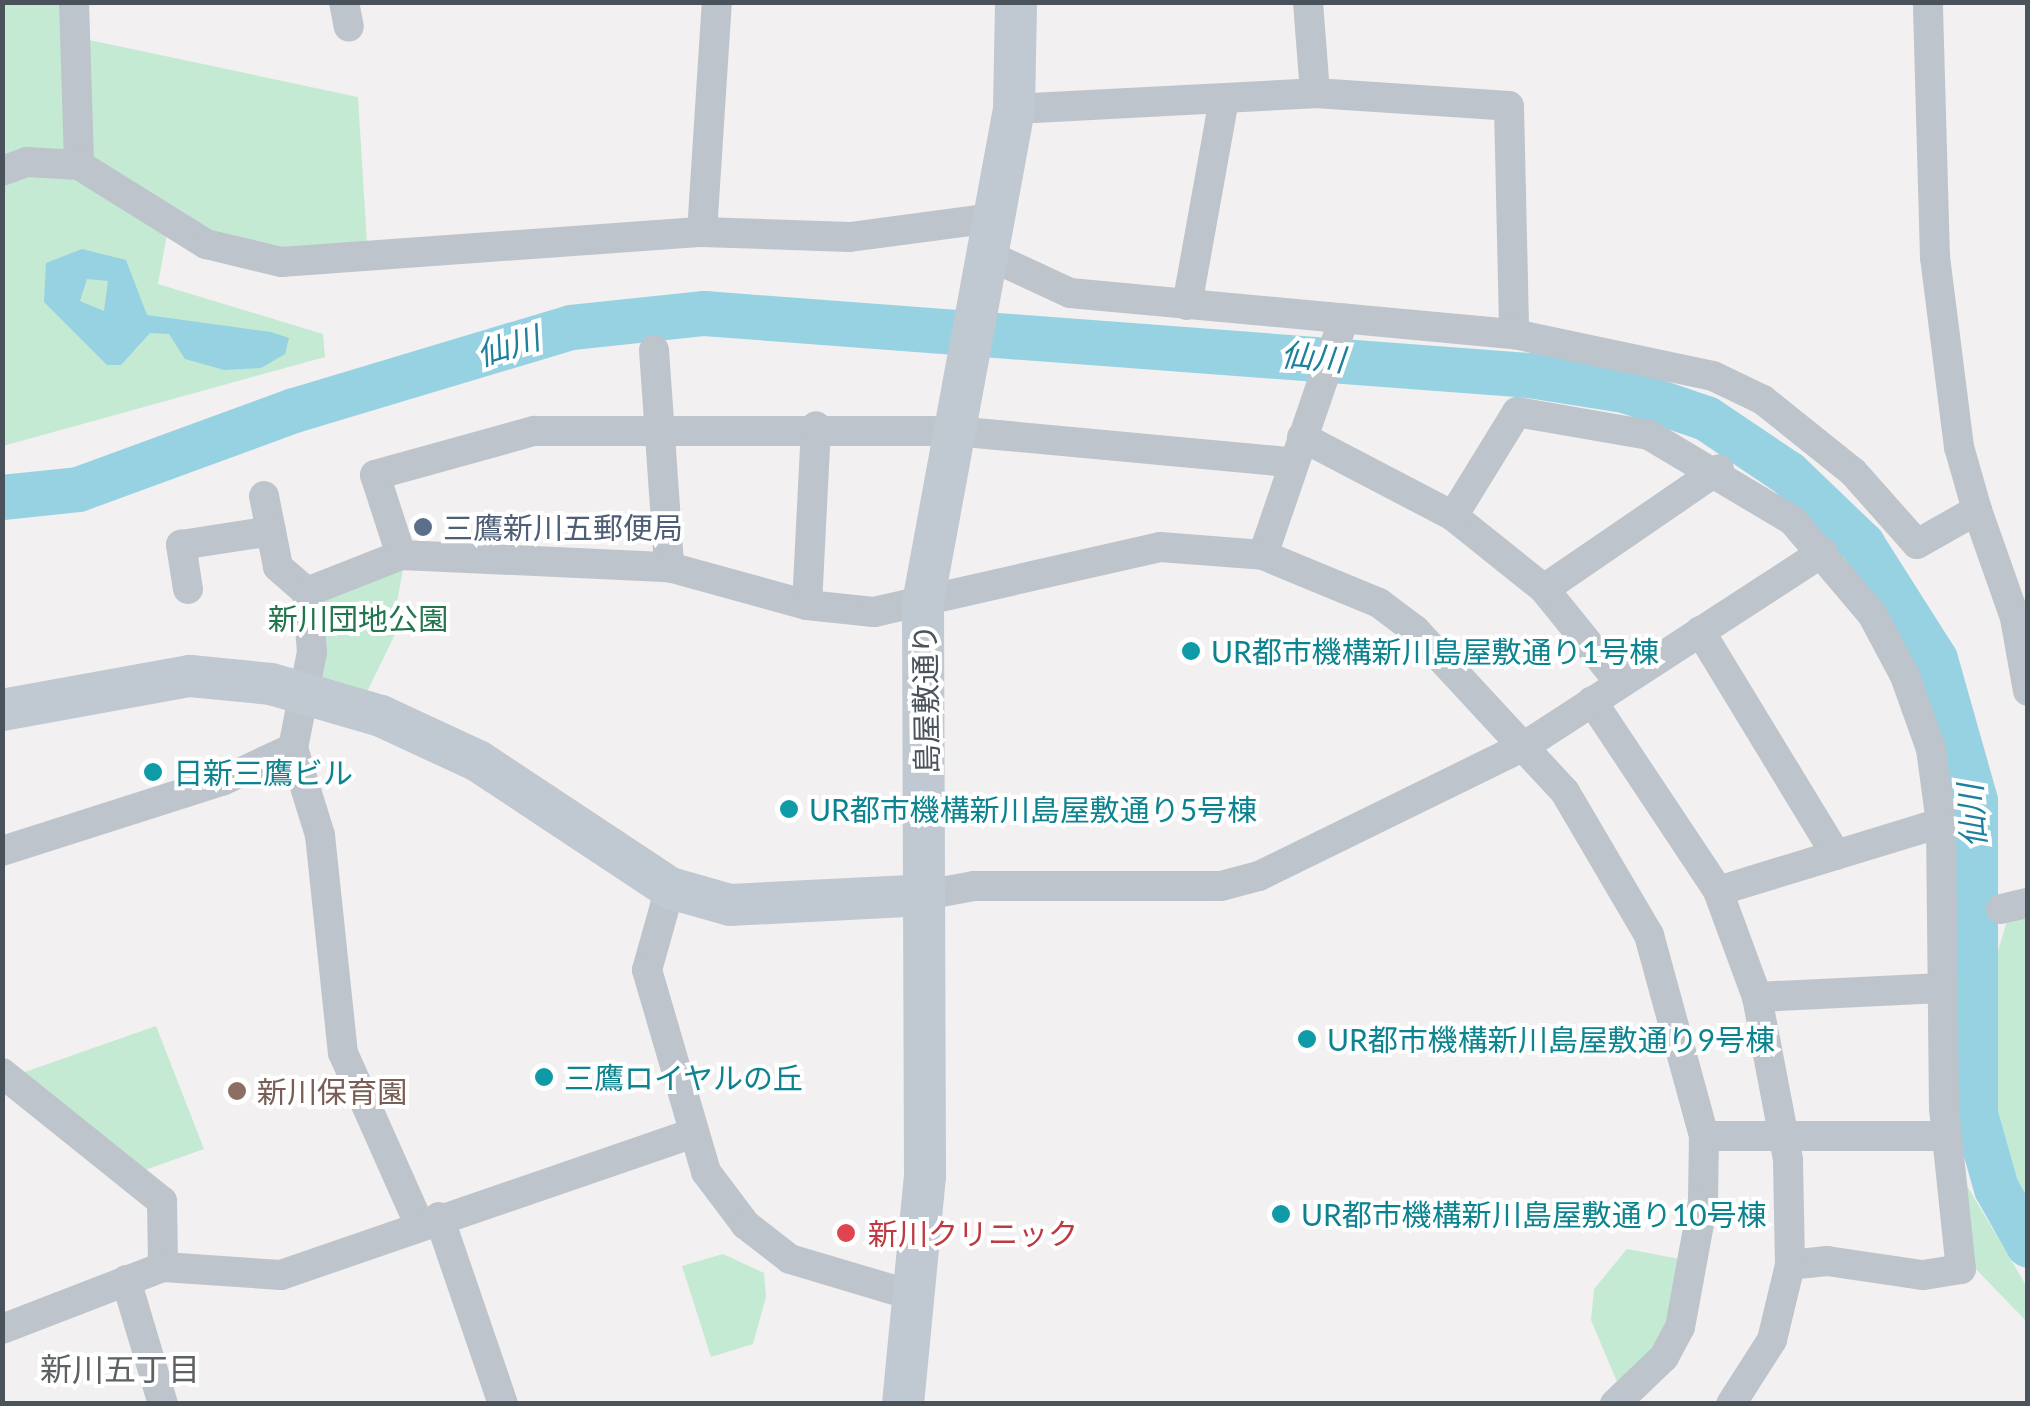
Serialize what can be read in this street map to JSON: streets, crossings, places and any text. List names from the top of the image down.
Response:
{
  "streets": {
    "street": ["島屋敷通り"]
  },
  "districts": ["新川五丁目"],
  "water": ["仙川"],
  "parks": ["新川団地公園"],
  "places": [
    "三鷹新川五郵便局",
    "UR都市機構新川島屋敷通り1号棟",
    "日新三鷹ビル",
    "UR都市機構新川島屋敷通り5号棟",
    "UR都市機構新川島屋敷通り9号棟",
    "三鷹ロイヤルの丘",
    "新川保育園",
    "UR都市機構新川島屋敷通り10号棟",
    "新川クリニック"
  ]
}
